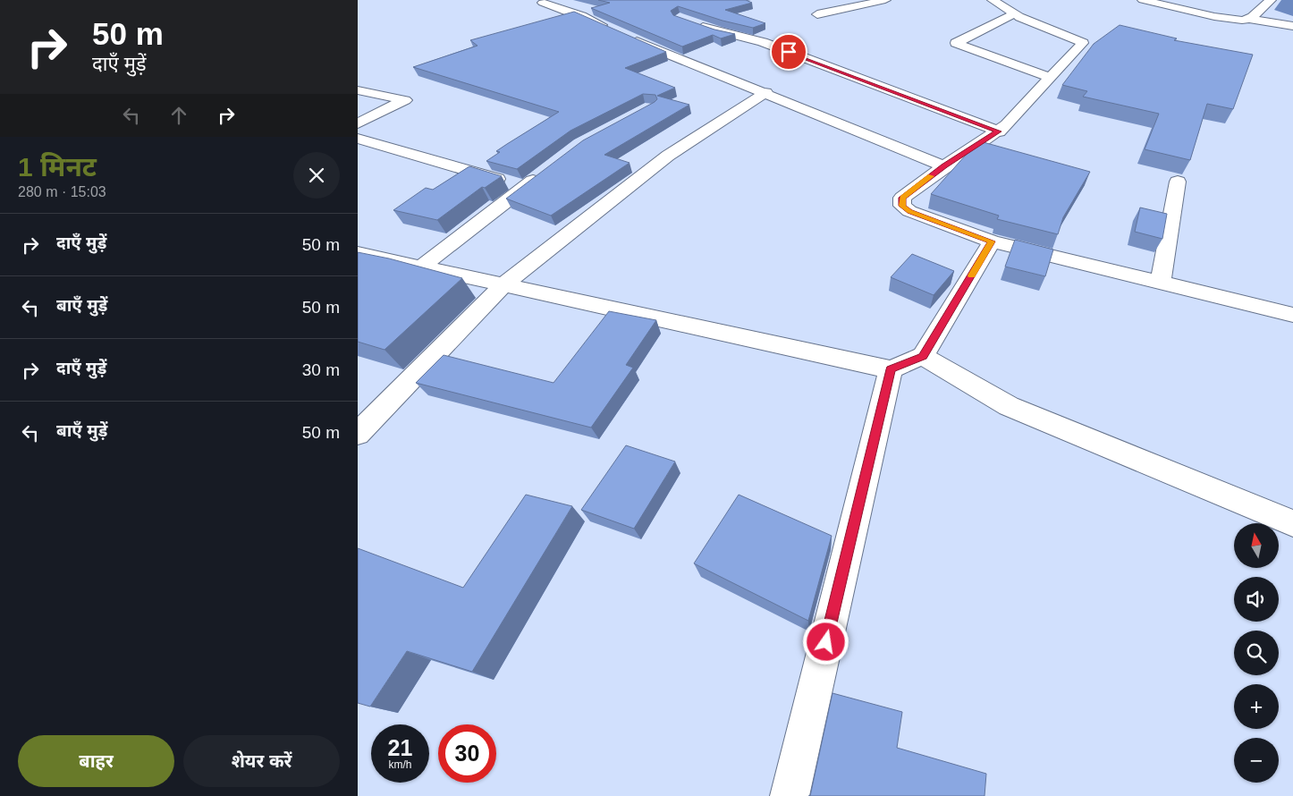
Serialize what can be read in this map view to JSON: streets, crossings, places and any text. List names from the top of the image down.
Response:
{
  "north": "top",
  "page": {
    "turn": ["50 m", "दाएँ मुड़ें"],
    "heading": ["1 मिनट", "280 m · 15:03"],
    "list": [
      {
        "name": "दाएँ मुड़ें",
        "value": "50 m"
      },
      {
        "name": "बाएँ मुड़ें",
        "value": "50 m"
      },
      {
        "name": "दाएँ मुड़ें",
        "value": "30 m"
      },
      {
        "name": "बाएँ मुड़ें",
        "value": "50 m"
      }
    ],
    "map_buttons": ["+", "−"],
    "speed": "21 km/h",
    "limit": "30",
    "buttons": ["बाहर", "शेयर करें"]
  }
}
